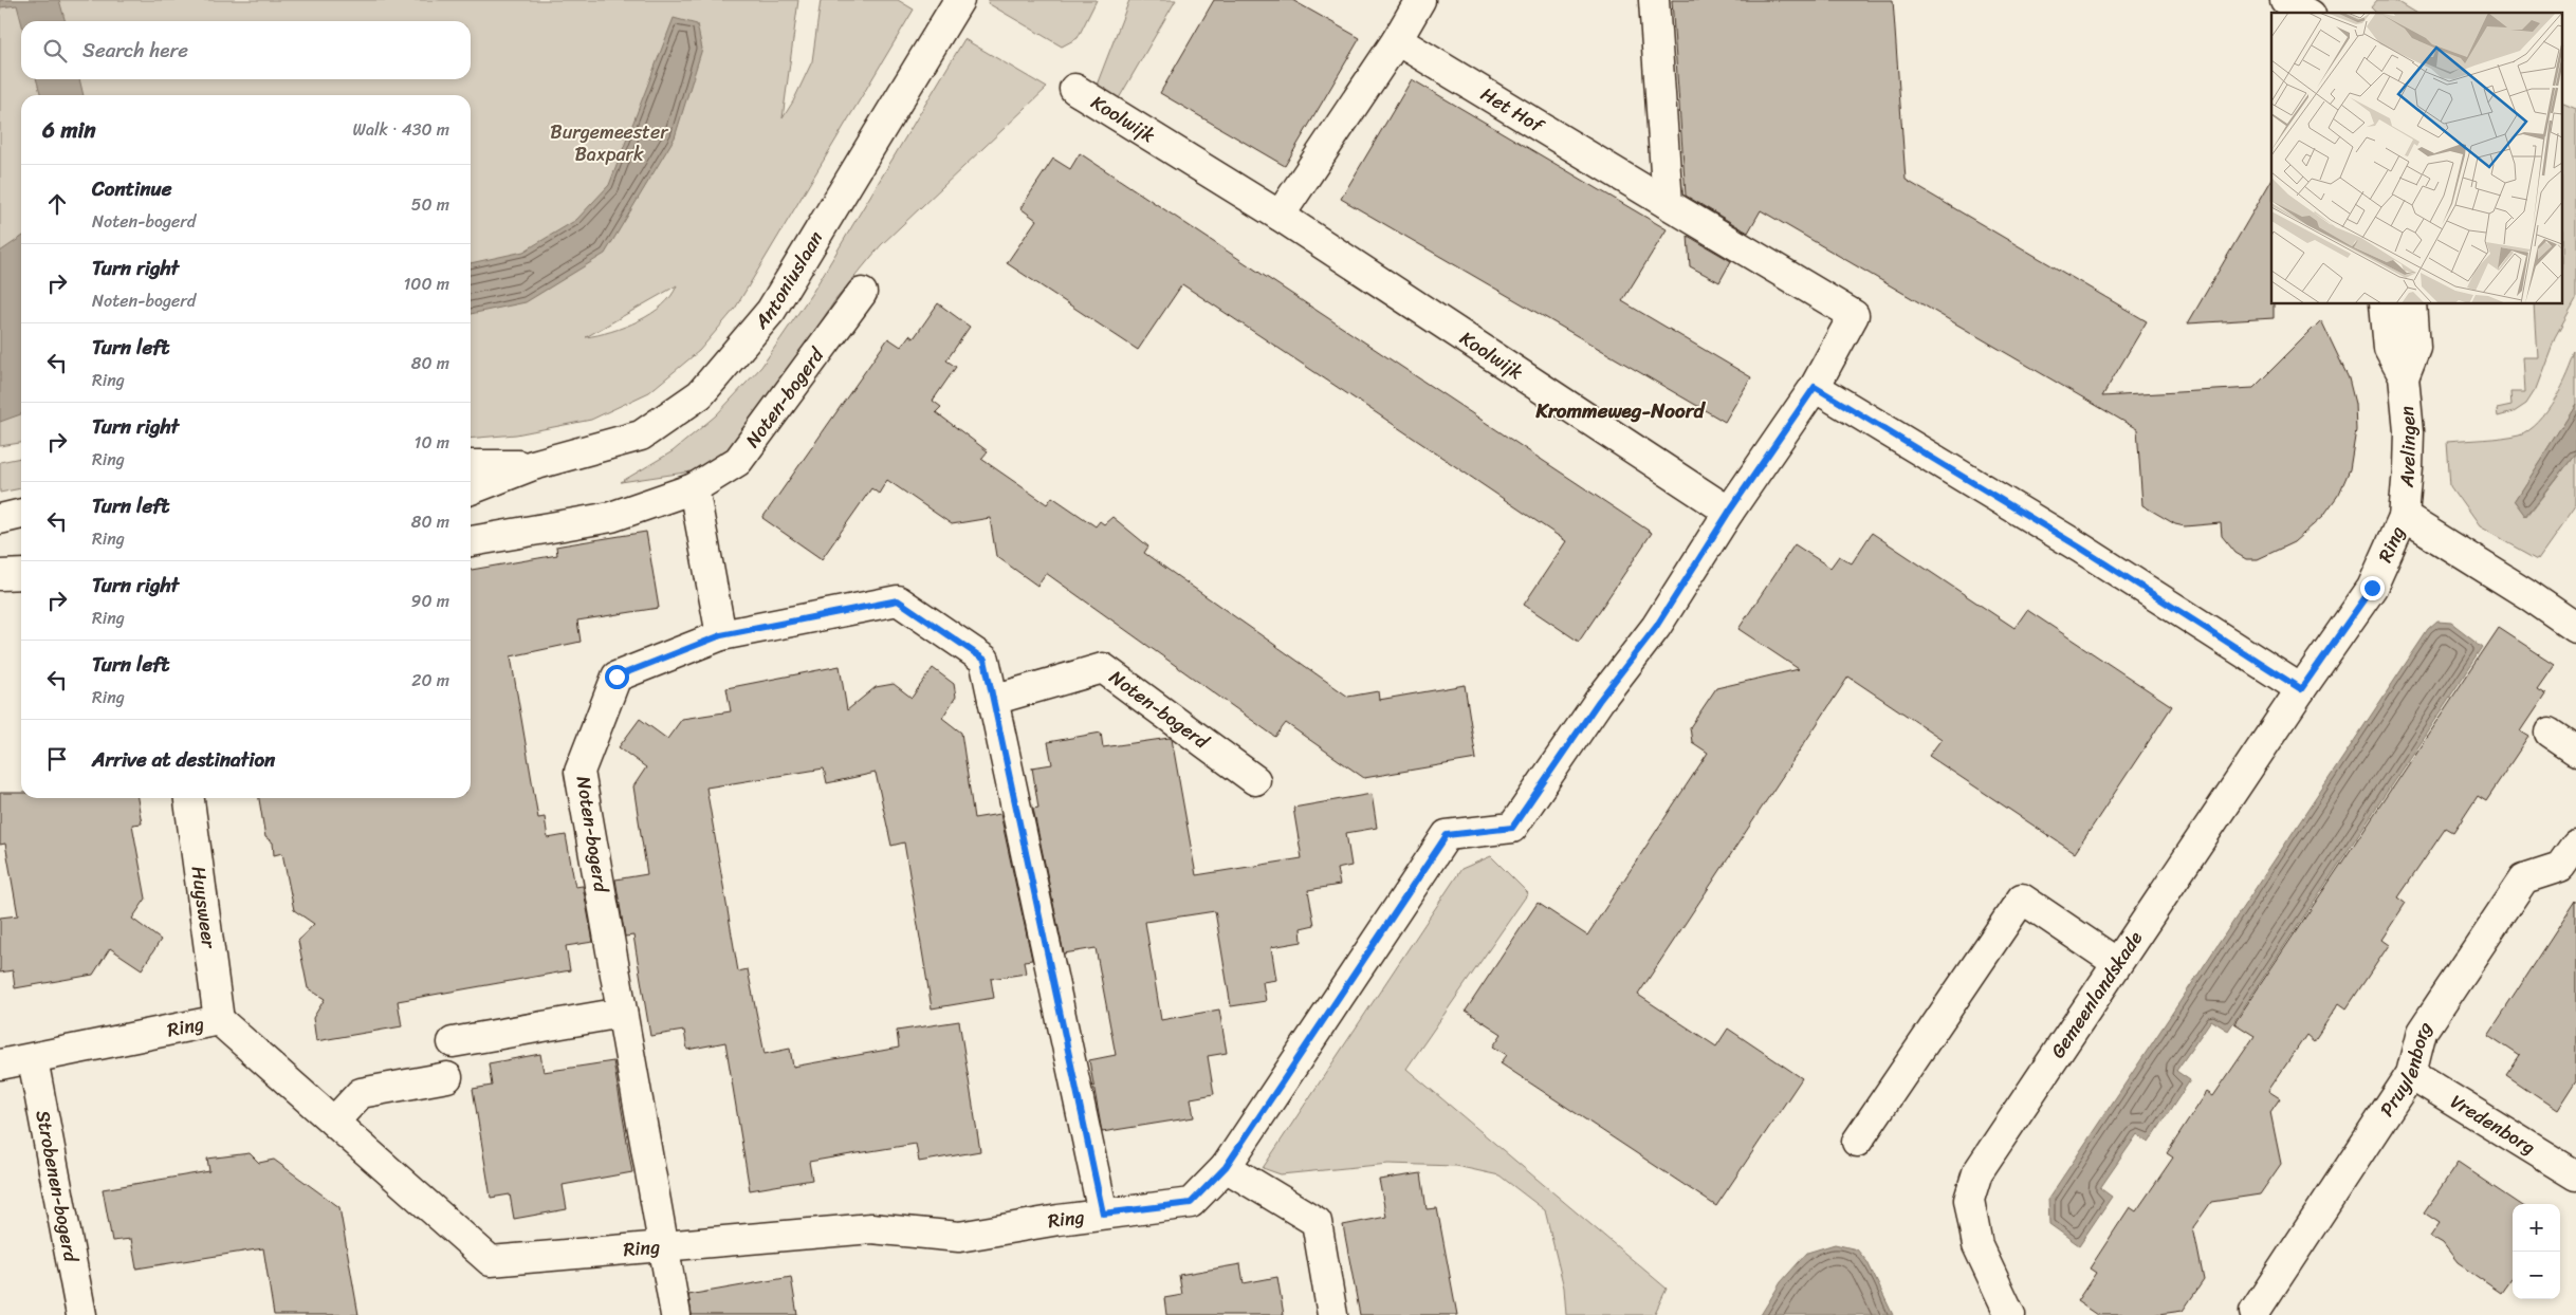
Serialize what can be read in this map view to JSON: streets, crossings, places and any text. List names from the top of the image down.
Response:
{
  "streets": {
    "street": [
      "Het Hof",
      "Koolwijk",
      "Antoniuslaan",
      "Noten-bogerd",
      "Avelingen",
      "Ring",
      "Huysweer",
      "Gemeenlandskade",
      "Pruylenborg",
      "Vredenborg",
      "Strobenen-bogerd"
    ]
  },
  "crossings": [
    ["Het Hof", "Ring"],
    ["Koolwijk", "Ring"],
    ["Noten-bogerd", "Ring"],
    ["Avelingen", "Ring"],
    ["Ring", "Huysweer"],
    ["Ring", "Gemeenlandskade"],
    ["Ring", "Strobenen-bogerd"],
    ["Pruylenborg", "Vredenborg"]
  ],
  "districts": ["Krommeweg-Noord"],
  "parks": ["Burgemeester Baxpark"],
  "page": {
    "search": "Search here",
    "heading": ["6 min", "Walk · 430 m"],
    "list": [
      ["Continue", "Noten-bogerd", "50 m"],
      ["Turn right", "Noten-bogerd", "100 m"],
      ["Turn left", "Ring", "80 m"],
      ["Turn right", "Ring", "10 m"],
      ["Turn left", "Ring", "80 m"],
      ["Turn right", "Ring", "90 m"],
      ["Turn left", "Ring", "20 m"],
      "Arrive at destination"
    ],
    "map_buttons": ["+", "−"]
  }
}
